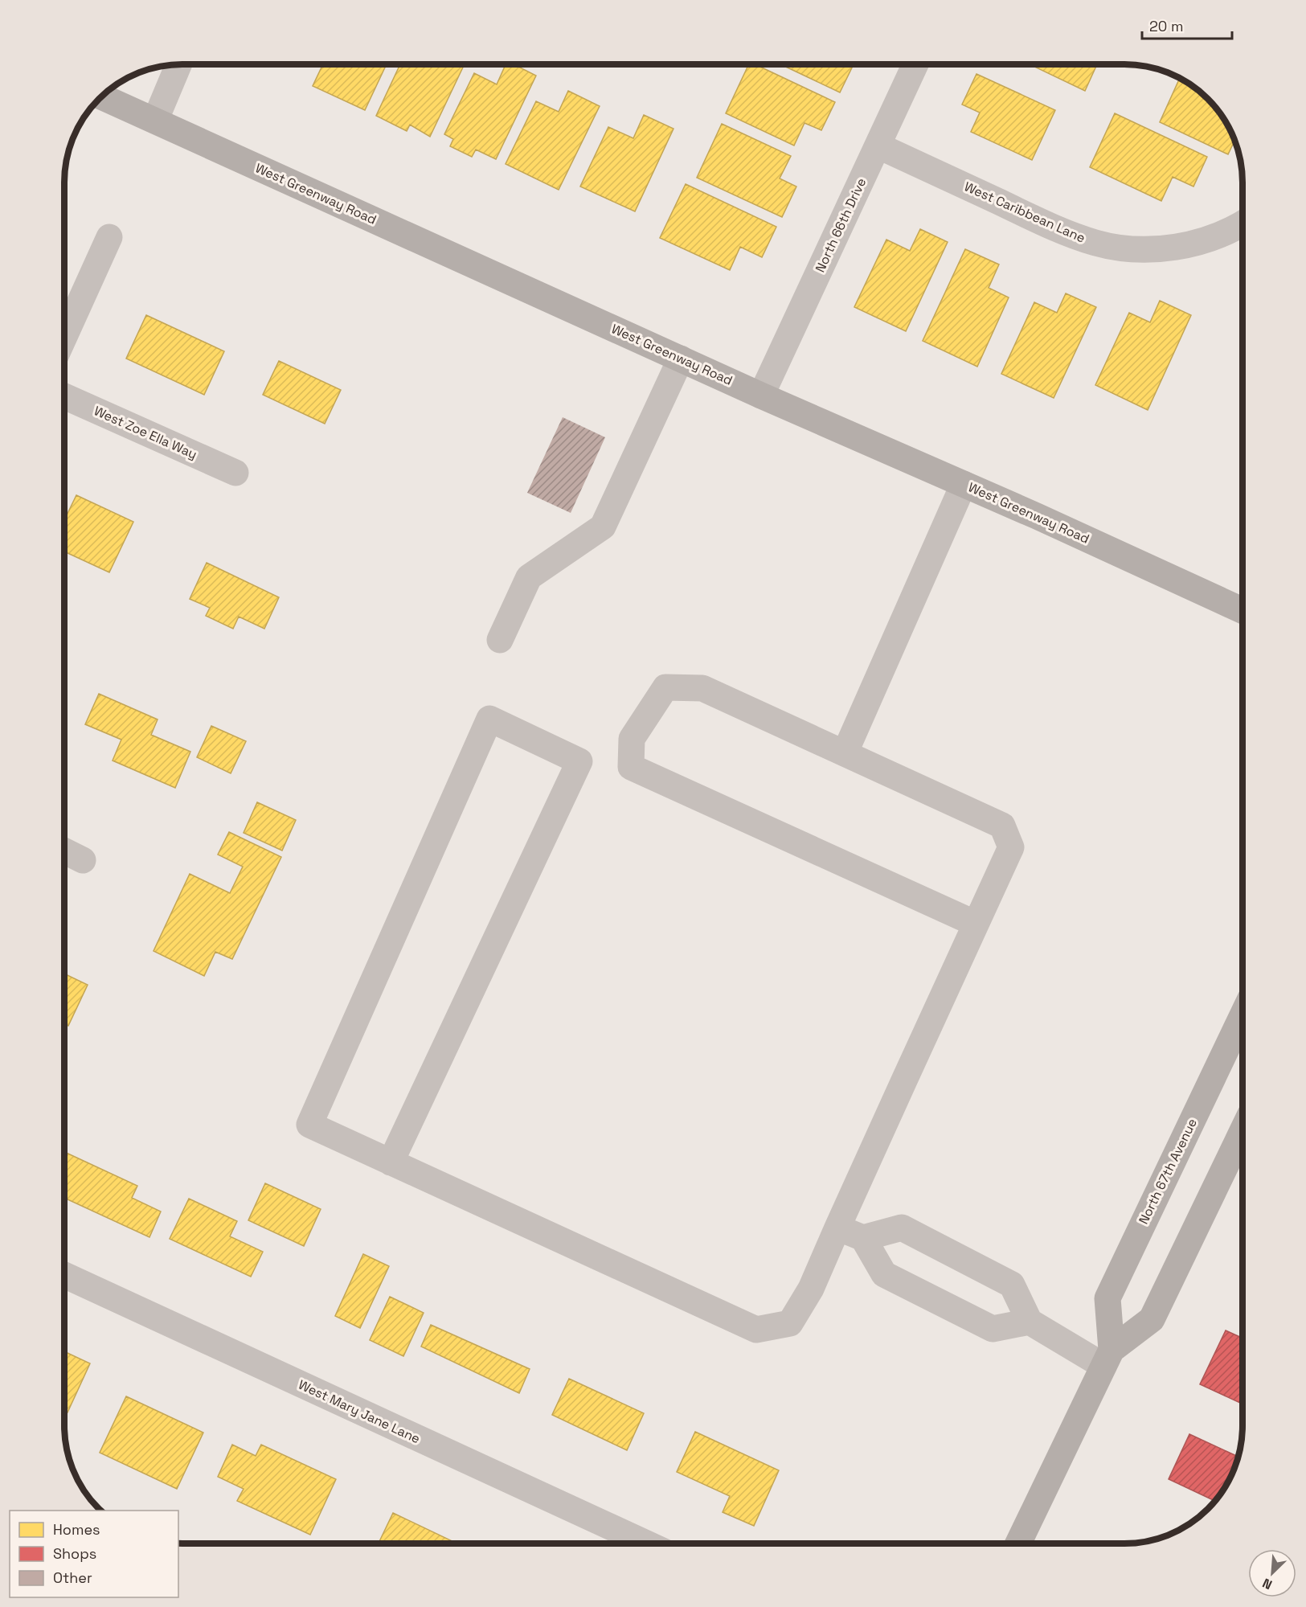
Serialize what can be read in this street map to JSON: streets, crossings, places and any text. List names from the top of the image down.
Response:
{
  "streets": {
    "main road": ["West Greenway Road", "North 67th Avenue"],
    "street": [
      "West Caribbean Lane",
      "North 66th Drive",
      "West Zoe Ella Way",
      "West Mary Jane Lane"
    ]
  },
  "crossings": [
    ["West Greenway Road", "North 66th Drive"],
    ["West Caribbean Lane", "North 66th Drive"]
  ],
  "legend": ["Homes", "Shops", "Other"],
  "scale_bar": "20 m",
  "north": "bottom left"
}
